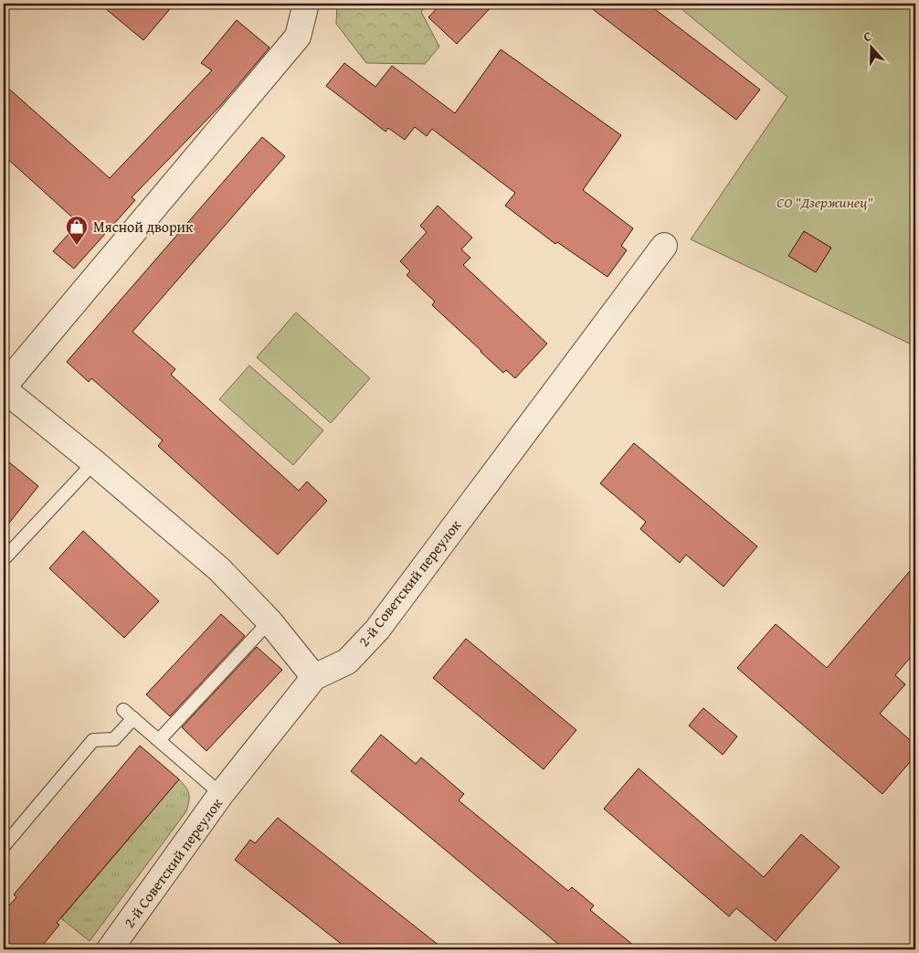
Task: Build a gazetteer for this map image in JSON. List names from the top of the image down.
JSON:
{
  "streets": {
    "street": ["2-й Советский переулок"]
  },
  "parks": ["СО \"Дзержинец\""],
  "places": {
    "shop": ["Мясной дворик"]
  },
  "north": "top"
}
